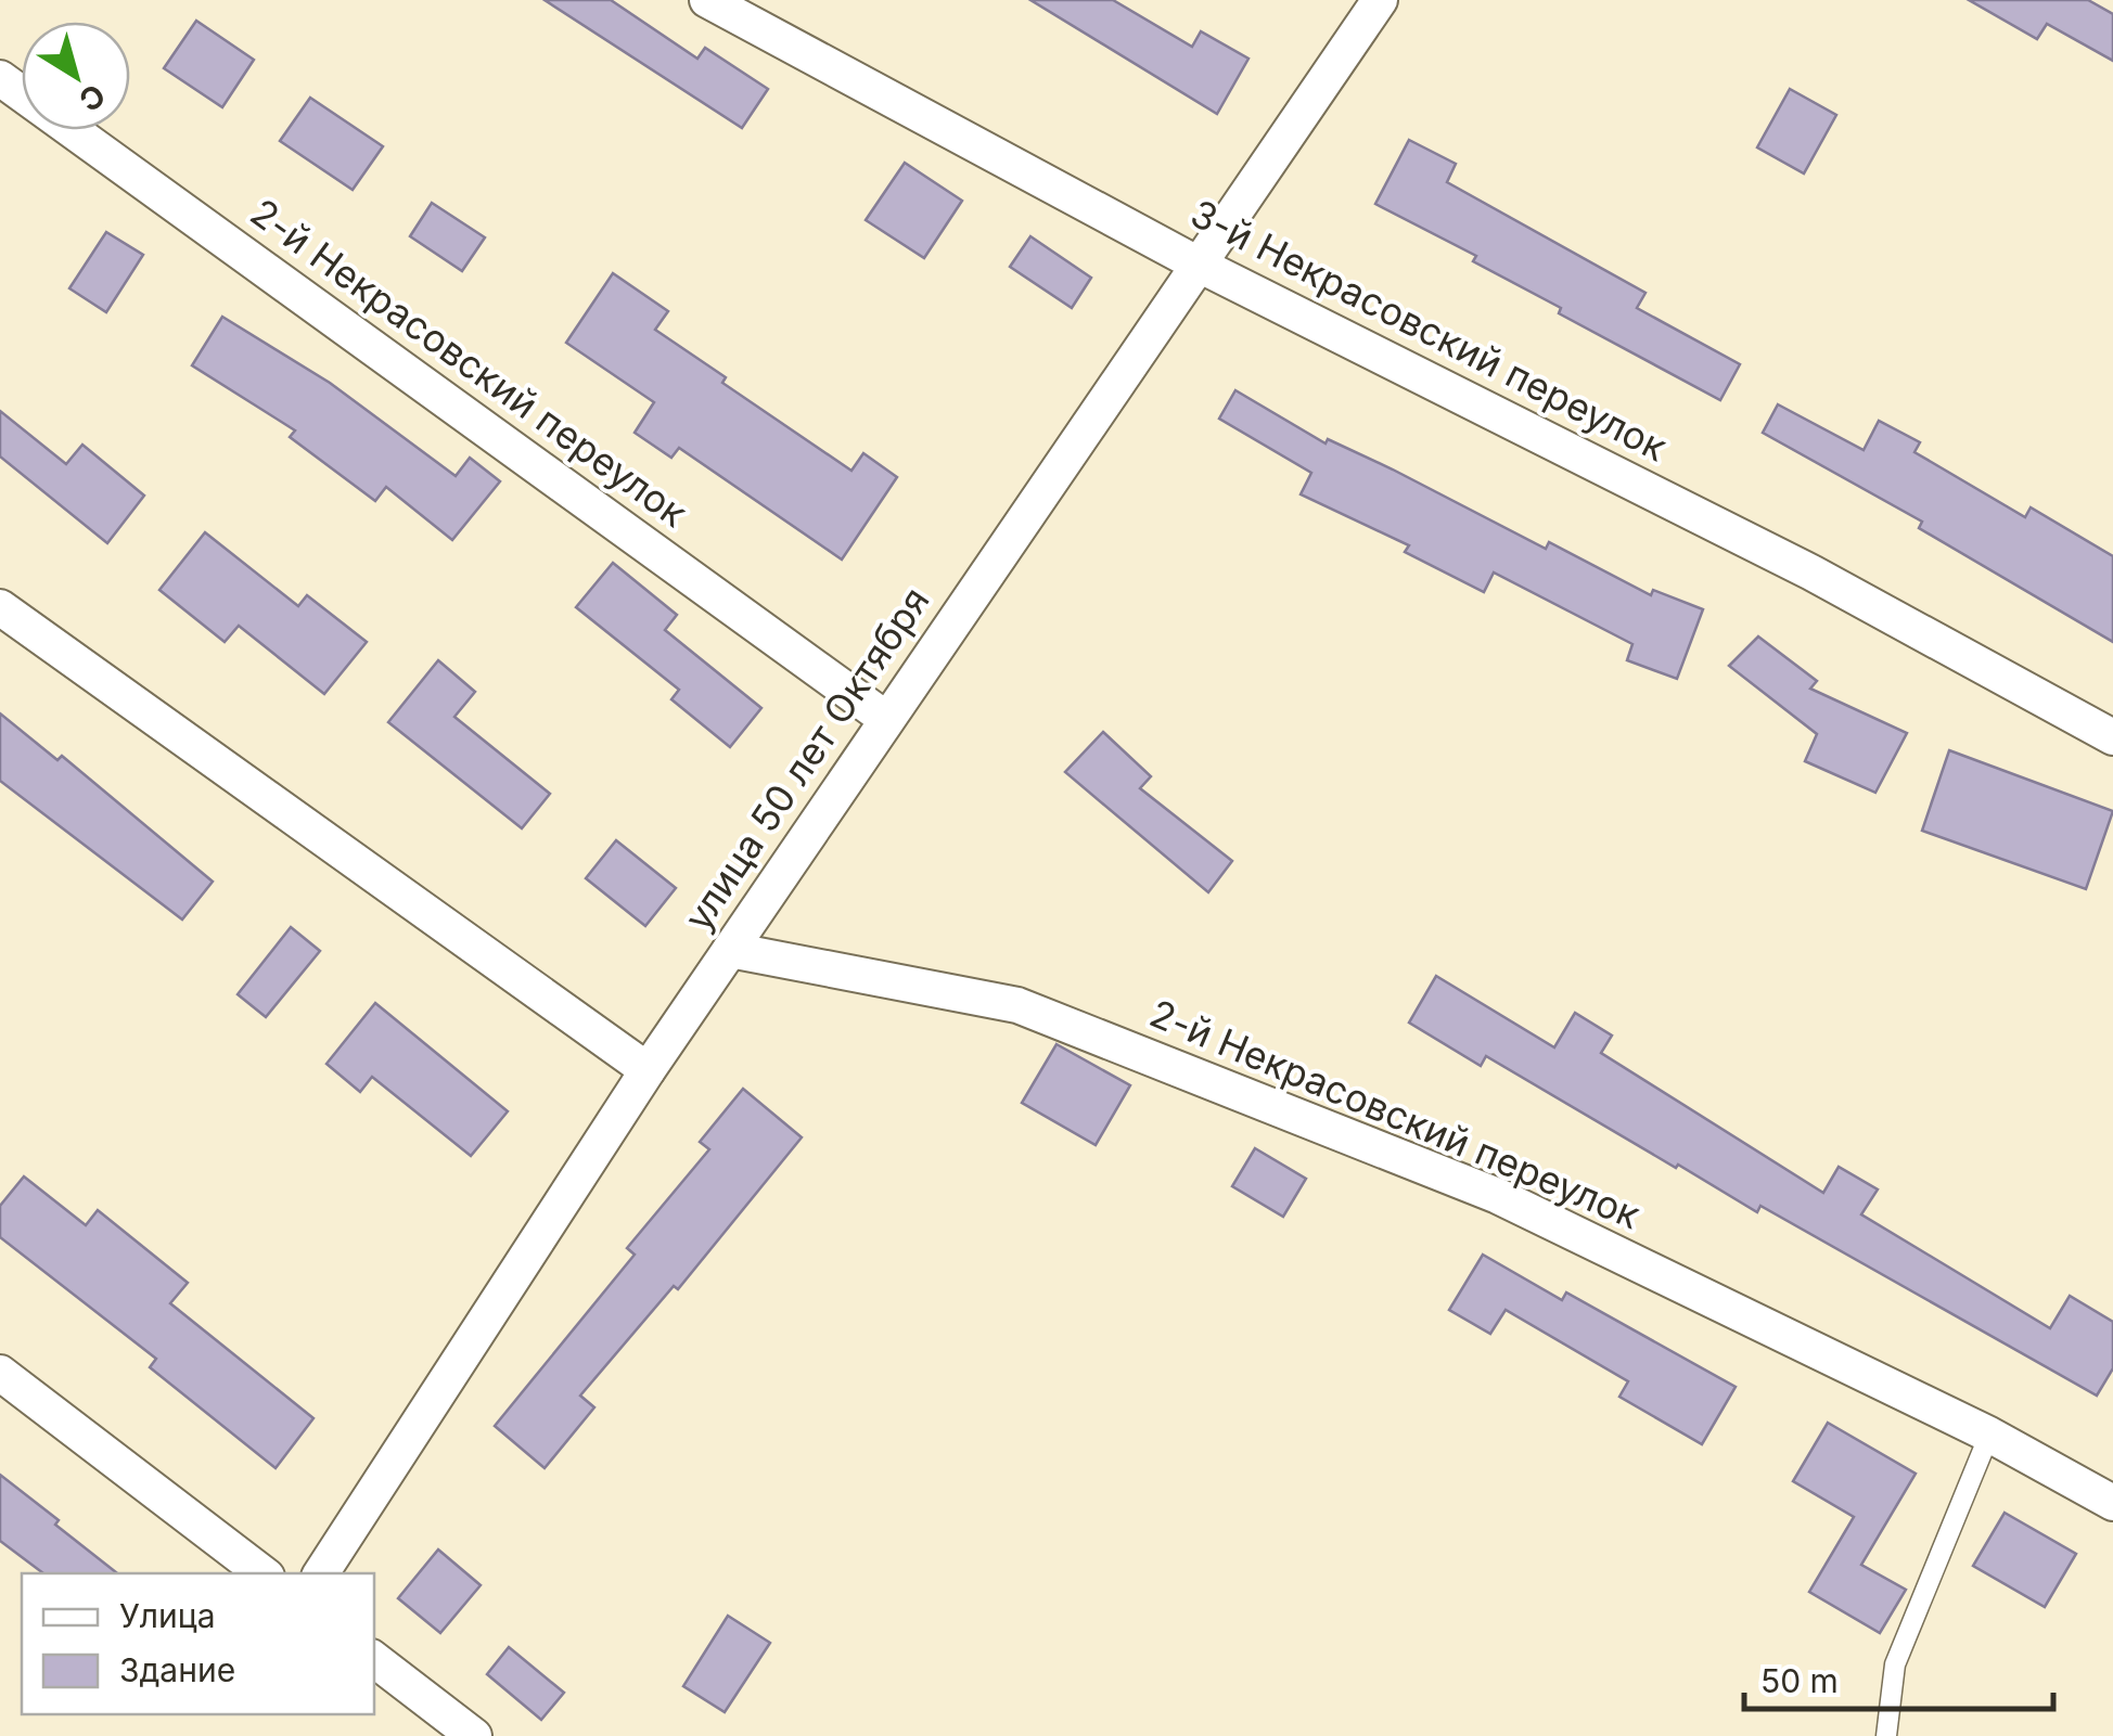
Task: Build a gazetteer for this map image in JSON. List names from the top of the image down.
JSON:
{
  "streets": {
    "street": ["3-й Некрасовский переулок", "2-й Некрасовский переулок", "улица 50 лет Октября"]
  },
  "crossings": [
    ["3-й Некрасовский переулок", "улица 50 лет Октября"],
    ["2-й Некрасовский переулок", "улица 50 лет Октября"]
  ],
  "legend": ["Улица", "Здание"],
  "scale_bar": "50 m",
  "north": "bottom right"
}
